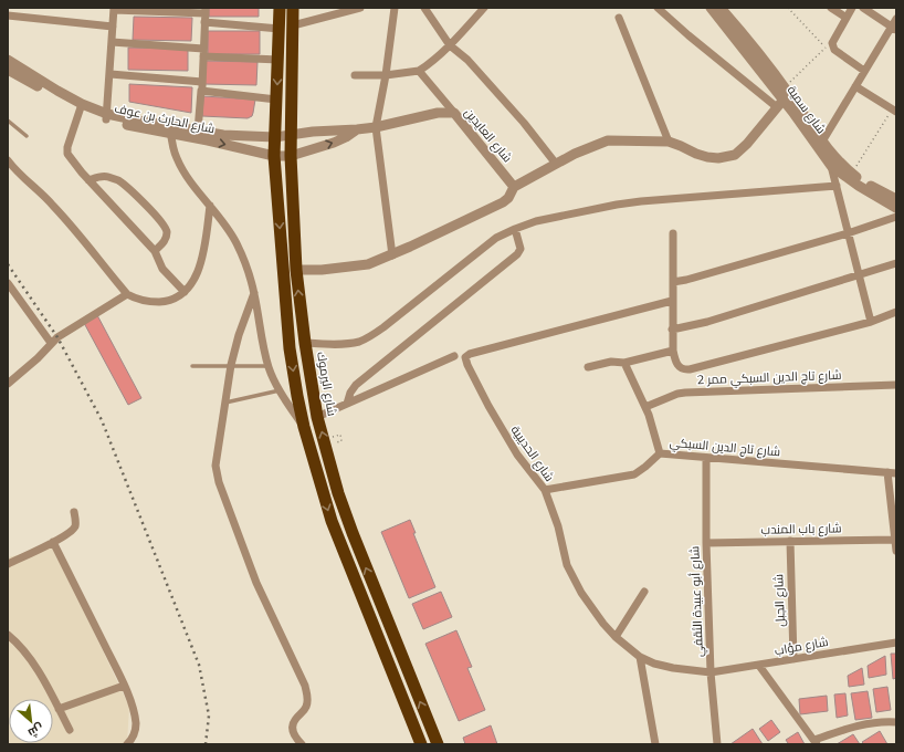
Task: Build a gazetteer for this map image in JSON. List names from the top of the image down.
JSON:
{
  "streets": {
    "highway": ["شارع اليرموك"],
    "street": [
      "شارع سمية",
      "شارع الحارث بن عوف",
      "شارع العايدين",
      "شارع تاج الدين السبكي ممر 2",
      "شارع تاج الدين السبكي",
      "شارع الحديبية",
      "شارع باب المندب",
      "شارع الجبل",
      "شارع أبو عبيدة الثقفي",
      "شارع مؤاب"
    ]
  },
  "crossings": [
    ["شارع الحارث بن عوف", "شارع العايدين"],
    ["شارع الحارث بن عوف", "شارع اليرموك"],
    ["شارع العايدين", "شارع اليرموك"],
    ["شارع تاج الدين السبكي ممر 2", "شارع تاج الدين السبكي"],
    ["شارع تاج الدين السبكي", "شارع أبو عبيدة الثقفي"],
    ["شارع الحديبية", "شارع أبو عبيدة الثقفي"],
    ["شارع الحديبية", "شارع مؤاب"],
    ["شارع باب المندب", "شارع الجبل"],
    ["شارع باب المندب", "شارع أبو عبيدة الثقفي"],
    ["شارع الجبل", "شارع مؤاب"],
    ["شارع أبو عبيدة الثقفي", "شارع مؤاب"]
  ],
  "north": "bottom right"
}
